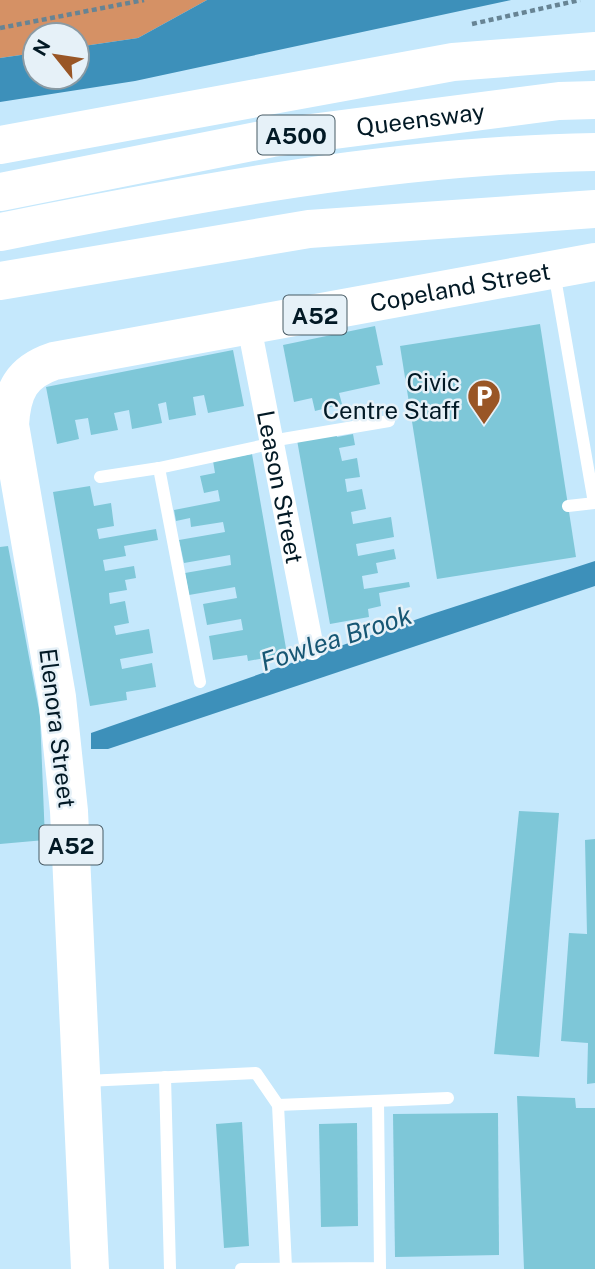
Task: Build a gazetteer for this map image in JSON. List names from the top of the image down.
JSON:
{
  "streets": {
    "main road": [
      "Queensway",
      "A500",
      "Copeland Street",
      "A52",
      "Elenora Street"
    ],
    "street": ["Leason Street"]
  },
  "crossings": [
    ["Copeland Street", "Leason Street"],
    ["Copeland Street", "Elenora Street"]
  ],
  "water": ["Fowlea Brook"],
  "places": {
    "parking": ["Civic Centre Staff"]
  },
  "north": "top left"
}
